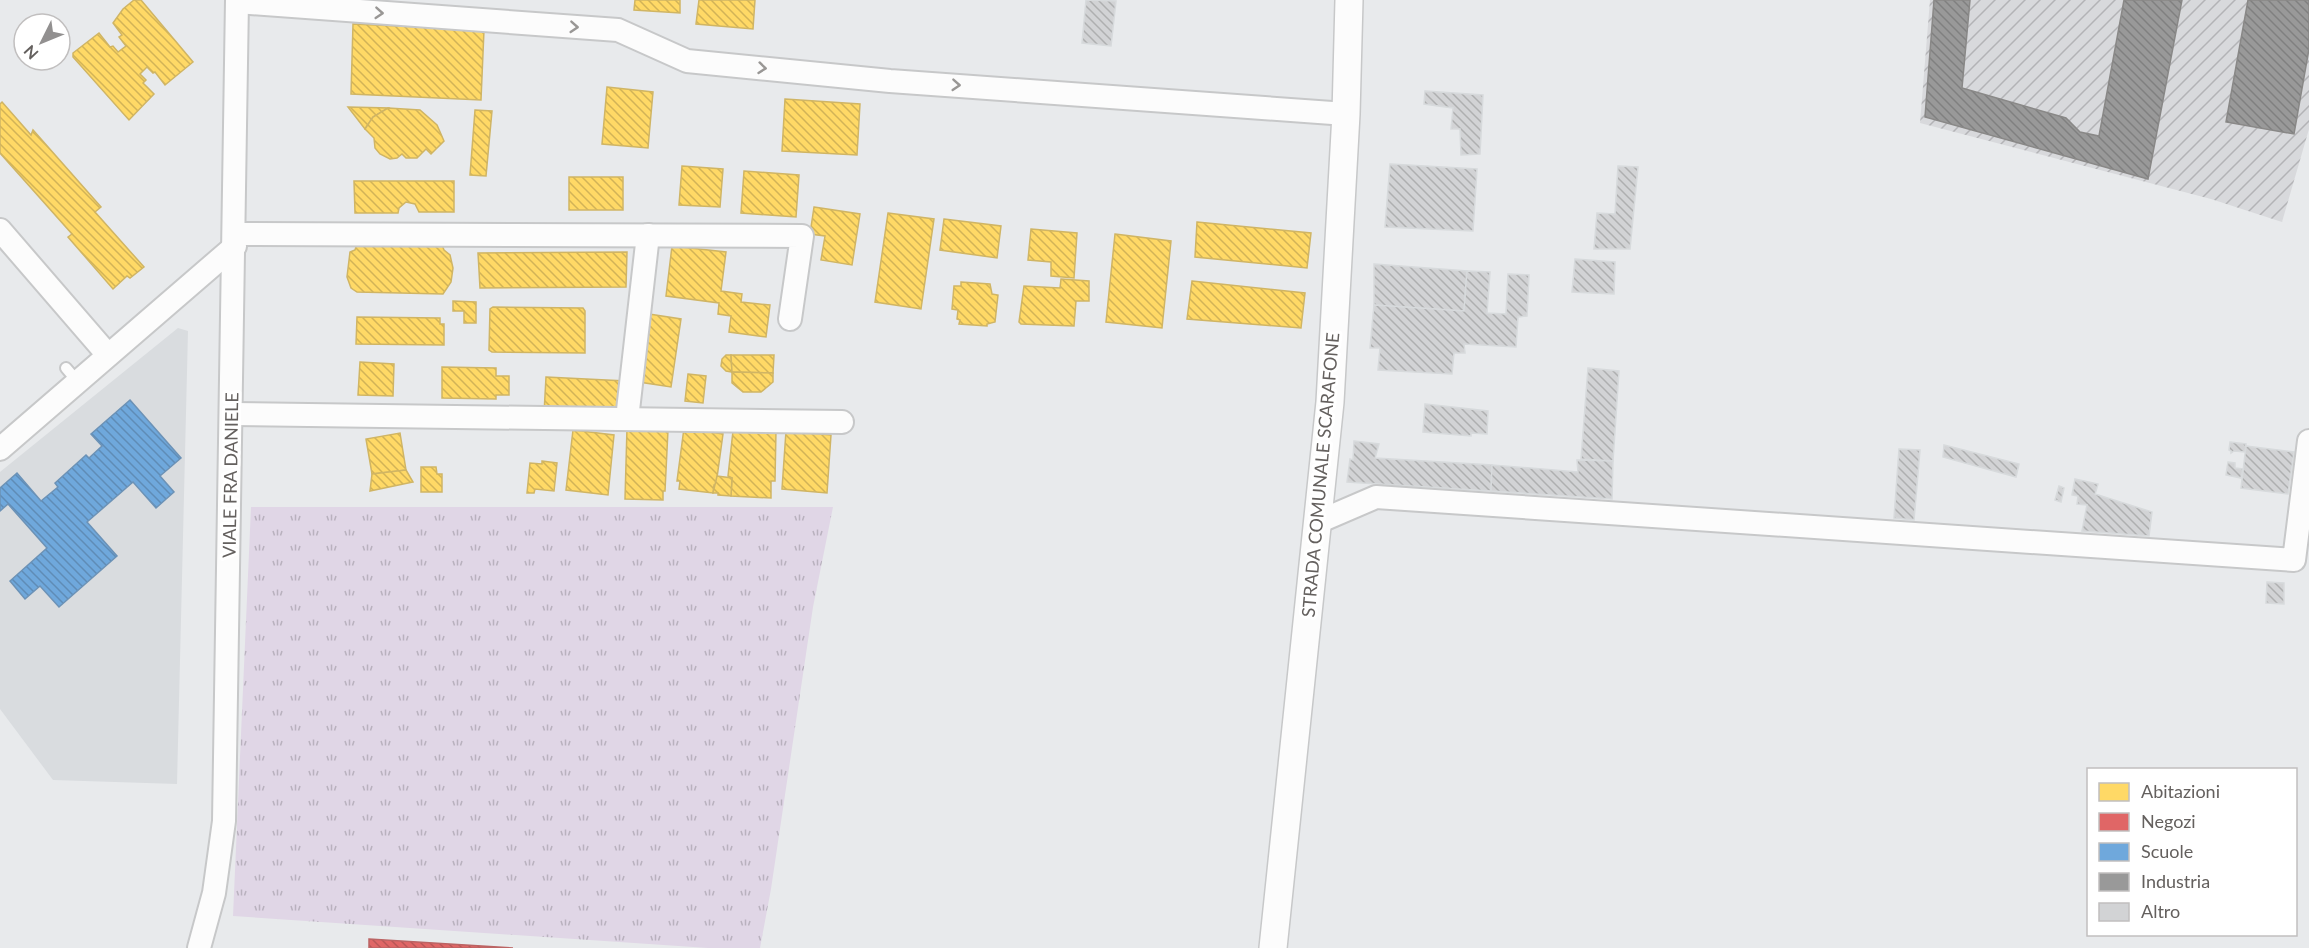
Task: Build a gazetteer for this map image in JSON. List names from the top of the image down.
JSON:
{
  "streets": {
    "street": ["VIALE FRA DANIELE", "STRADA COMUNALE SCARAFONE"]
  },
  "legend": [
    "Abitazioni",
    "Negozi",
    "Scuole",
    "Industria",
    "Altro"
  ],
  "north": "bottom left"
}
